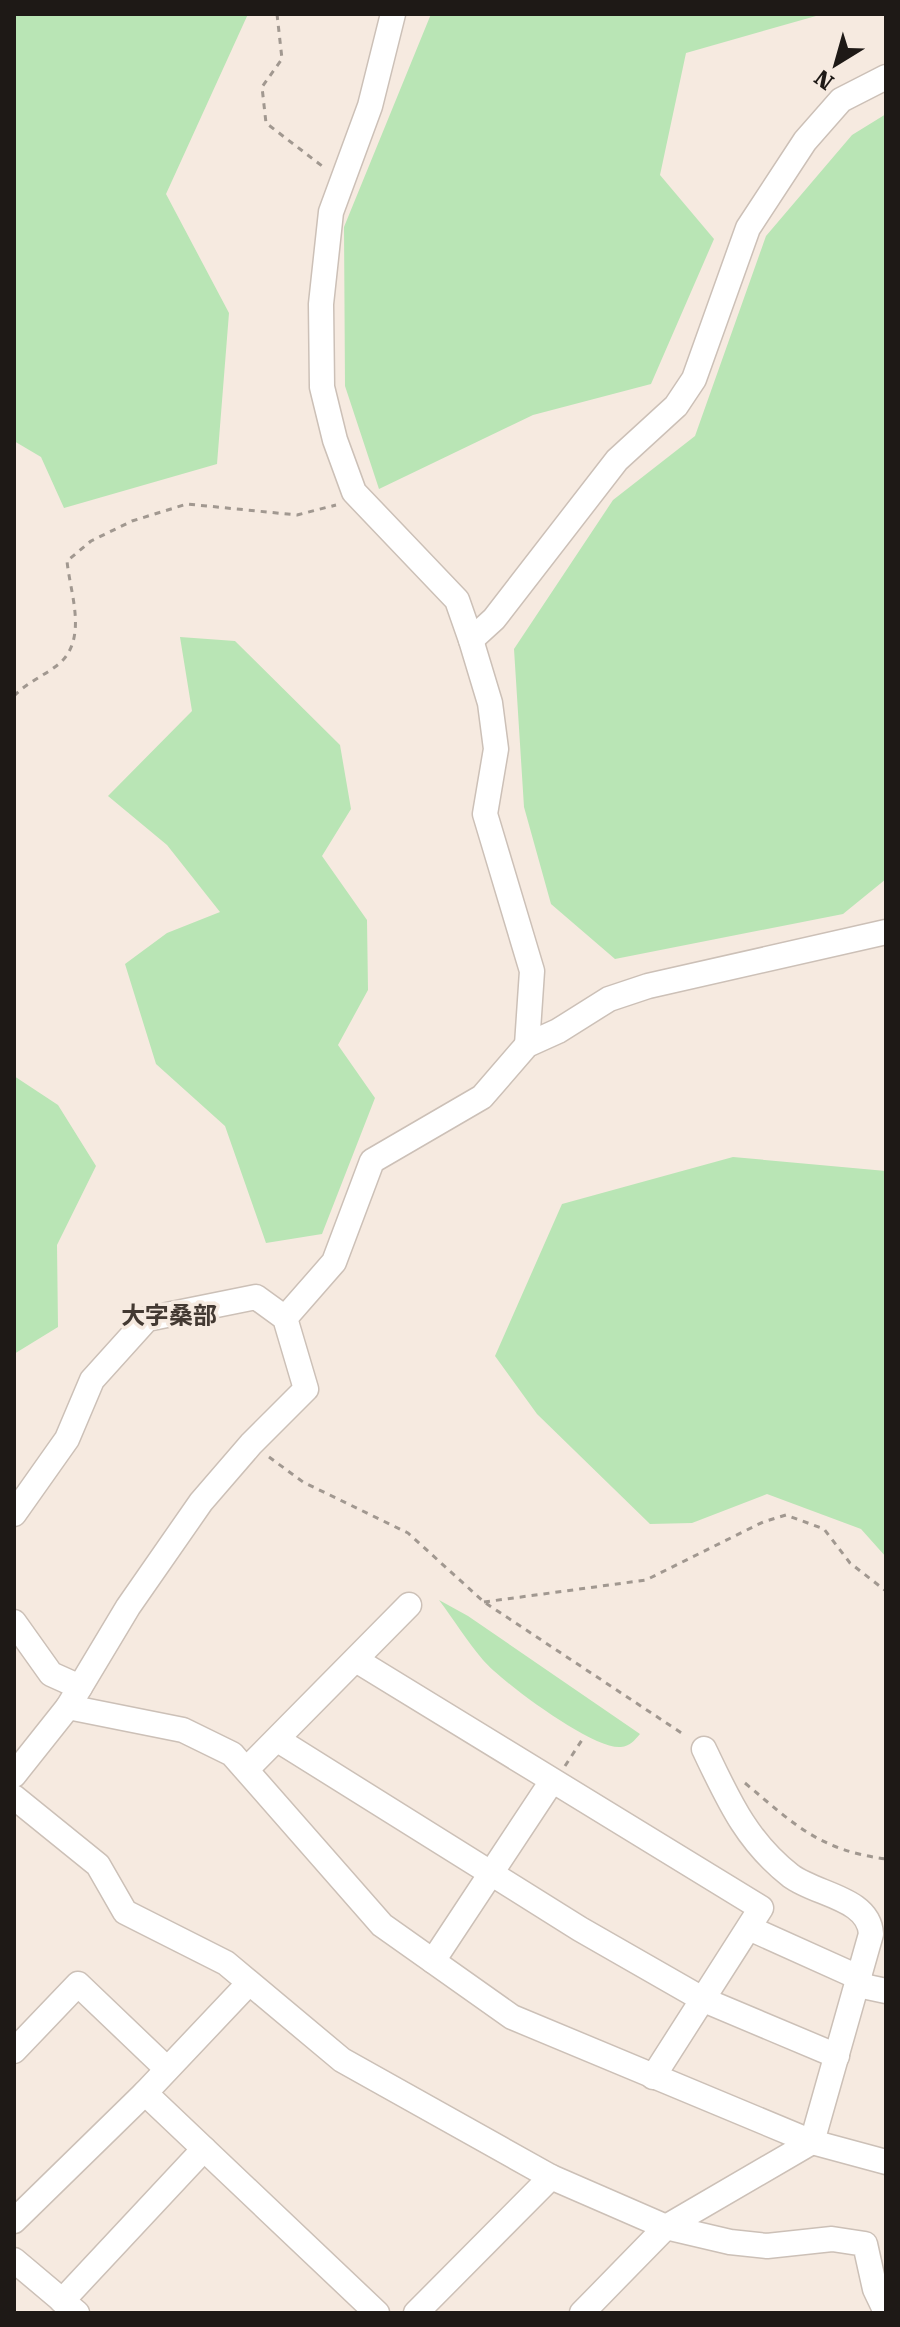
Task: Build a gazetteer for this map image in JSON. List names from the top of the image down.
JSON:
{
  "districts": ["大字桑部"],
  "north": "bottom left"
}
